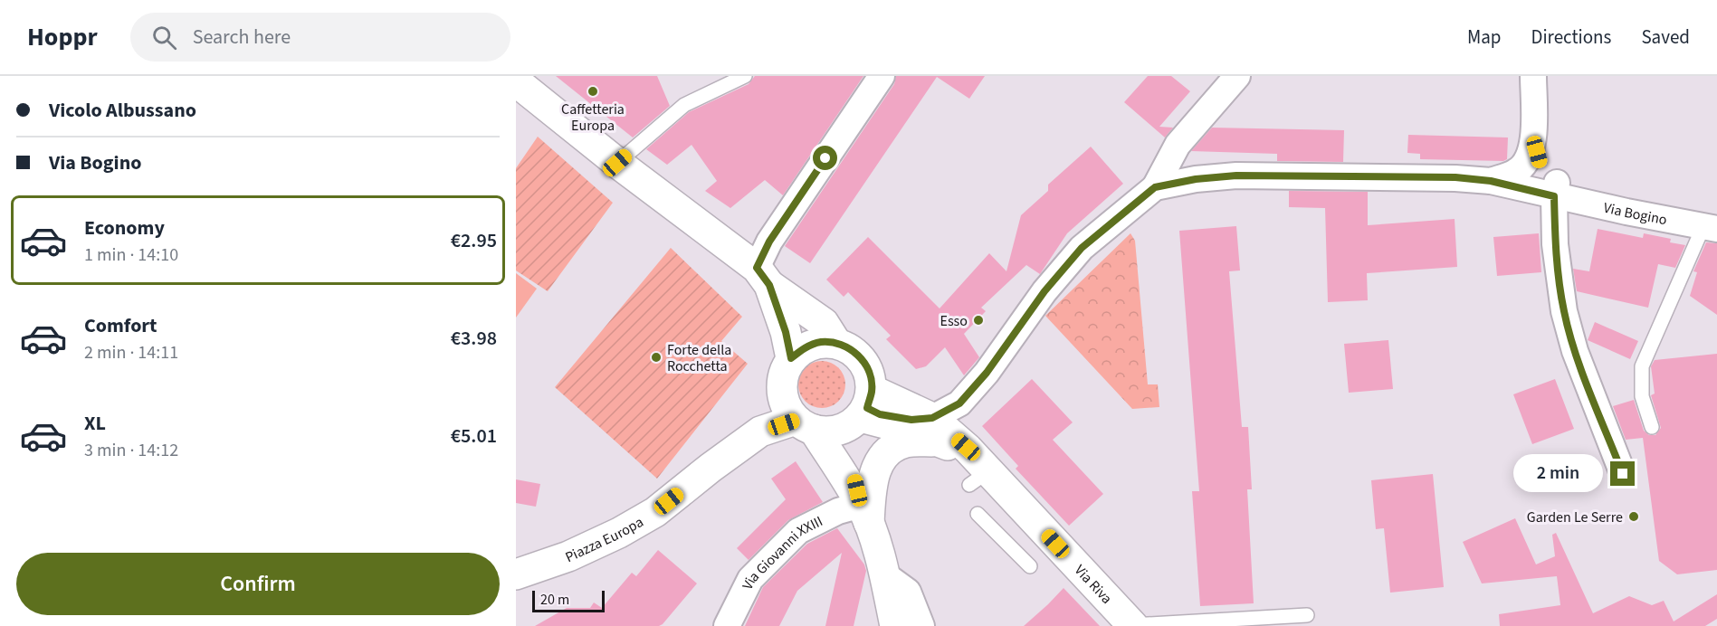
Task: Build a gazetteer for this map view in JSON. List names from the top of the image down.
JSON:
{
  "streets": {
    "street": [
      "Via Bogino",
      "Piazza Europa",
      "Via Giovanni XXIII",
      "Via Riva"
    ]
  },
  "crossings": [
    ["Piazza Europa", "Via Riva"]
  ],
  "places": [
    "Caffetteria Europa",
    "Esso",
    "Forte della Rocchetta",
    "Garden Le Serre"
  ],
  "scale_bar": "20 m",
  "page": {
    "header": "Hoppr",
    "search": "Search here",
    "nav": ["Map", "Directions", "Saved"],
    "banner": ["Vicolo Albussano", "Via Bogino"],
    "list": [
      {
        "name": "Economy",
        "note": "1 min · 14:10",
        "value": "€2.95"
      },
      {
        "name": "Comfort",
        "note": "2 min · 14:11",
        "value": "€3.98"
      },
      {
        "name": "XL",
        "note": "3 min · 14:12",
        "value": "€5.01"
      }
    ],
    "bubble": "2 min",
    "buttons": "Confirm",
    "scale": "20 m"
  }
}
